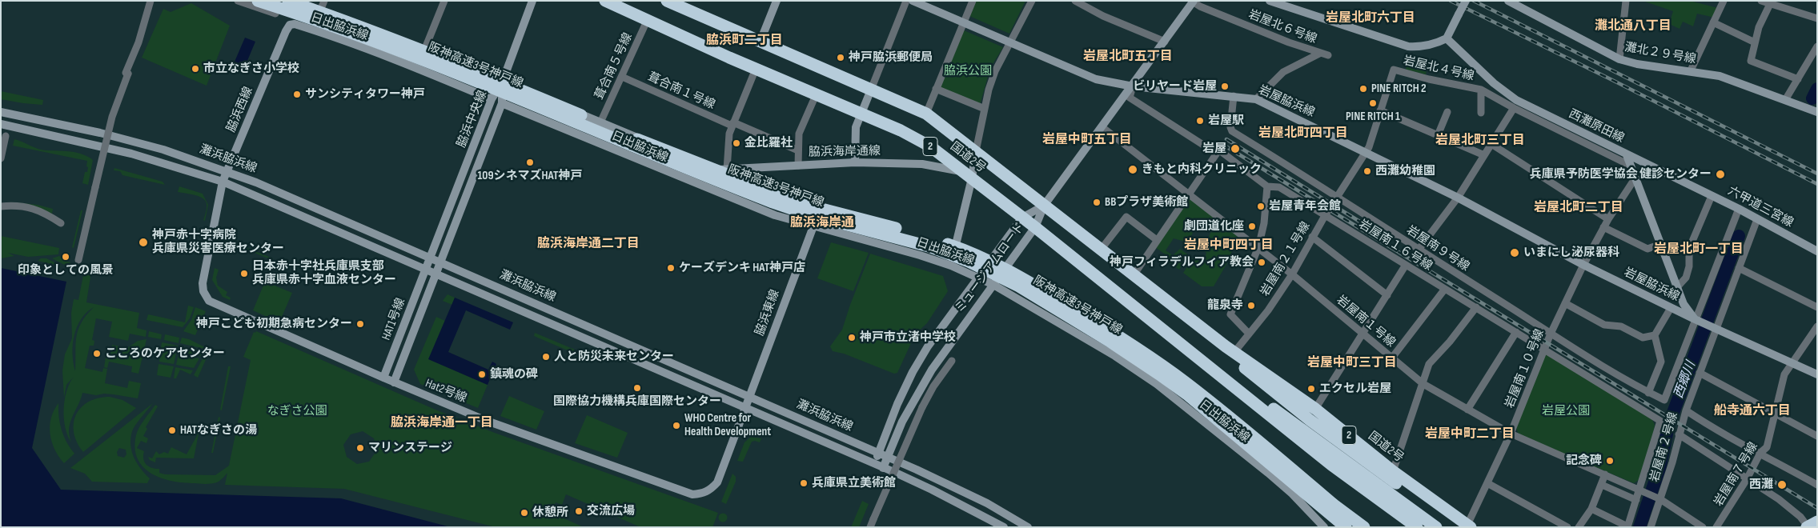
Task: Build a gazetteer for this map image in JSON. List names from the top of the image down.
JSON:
{
  "streets": {
    "highway": ["阪神高速3号神戸線", "2", "国道2号"],
    "street": [
      "日出脇浜線",
      "岩屋北６号線",
      "灘北２９号線",
      "葺合南５号線",
      "岩屋北４号線",
      "葺合南１号線",
      "岩屋脇浜線",
      "脇浜西線",
      "脇浜中央線",
      "西灘原田線",
      "脇浜海岸通線",
      "灘浜脇浜線",
      "六甲道三宮線",
      "岩屋南１６号線",
      "岩屋南９号線",
      "岩屋南２１号線",
      "ミュージアムロード",
      "脇浜東線",
      "HAT1号線",
      "岩屋南１号線",
      "岩屋南１０号線",
      "Hat2号線",
      "岩屋南２号線",
      "岩屋南７号線"
    ]
  },
  "crossings": [
    ["日出脇浜線", "脇浜西線"],
    ["日出脇浜線", "脇浜中央線"],
    ["日出脇浜線", "ミュージアムロード"],
    ["日出脇浜線", "脇浜東線"],
    ["岩屋北６号線", "岩屋脇浜線"],
    ["岩屋北６号線", "ミュージアムロード"],
    ["葺合南５号線", "葺合南１号線"],
    ["葺合南５号線", "脇浜海岸通線"],
    ["葺合南５号線", "国道2号"],
    ["岩屋北４号線", "岩屋脇浜線"],
    ["岩屋北４号線", "西灘原田線"],
    ["岩屋北４号線", "岩屋南２１号線"],
    ["岩屋脇浜線", "西灘原田線"],
    ["岩屋脇浜線", "岩屋南１６号線"],
    ["岩屋脇浜線", "岩屋南９号線"],
    ["岩屋脇浜線", "岩屋南２１号線"],
    ["岩屋脇浜線", "ミュージアムロード"],
    ["岩屋脇浜線", "岩屋南１０号線"],
    ["岩屋脇浜線", "岩屋南２号線"],
    ["脇浜西線", "灘浜脇浜線"],
    ["脇浜西線", "Hat2号線"],
    ["脇浜中央線", "脇浜海岸通線"],
    ["脇浜中央線", "灘浜脇浜線"],
    ["脇浜中央線", "HAT1号線"],
    ["西灘原田線", "六甲道三宮線"],
    ["西灘原田線", "岩屋南９号線"],
    ["西灘原田線", "岩屋南１０号線"],
    ["脇浜海岸通線", "国道2号"],
    ["国道2号", "岩屋南２１号線"],
    ["国道2号", "ミュージアムロード"],
    ["国道2号", "岩屋南１０号線"],
    ["灘浜脇浜線", "ミュージアムロード"],
    ["灘浜脇浜線", "脇浜東線"],
    ["灘浜脇浜線", "HAT1号線"],
    ["灘浜脇浜線", "Hat2号線"],
    ["六甲道三宮線", "岩屋南２号線"],
    ["岩屋南１６号線", "岩屋南２１号線"],
    ["岩屋南１６号線", "ミュージアムロード"],
    ["岩屋南１６号線", "岩屋南１号線"],
    ["岩屋南１６号線", "岩屋南１０号線"],
    ["岩屋南９号線", "岩屋南２１号線"],
    ["岩屋南９号線", "岩屋南１０号線"],
    ["岩屋南２１号線", "岩屋南１号線"],
    ["ミュージアムロード", "岩屋南１号線"],
    ["脇浜東線", "Hat2号線"],
    ["HAT1号線", "Hat2号線"],
    ["岩屋南１号線", "岩屋南１０号線"],
    ["岩屋南１号線", "岩屋南２号線"]
  ],
  "districts": [
    "岩屋北町六丁目",
    "灘北通八丁目",
    "脇浜町二丁目",
    "岩屋北町五丁目",
    "岩屋北町四丁目",
    "岩屋中町五丁目",
    "岩屋北町三丁目",
    "岩屋北町二丁目",
    "脇浜海岸通",
    "脇浜海岸通二丁目",
    "岩屋中町四丁目",
    "岩屋北町一丁目",
    "岩屋中町三丁目",
    "船寺通六丁目",
    "脇浜海岸通一丁目",
    "岩屋中町二丁目"
  ],
  "water": ["西郷川"],
  "parks": ["脇浜公園", "なぎさ公園", "岩屋公園"],
  "places": [
    "神戸脇浜郵便局",
    "市立なぎさ小学校",
    "ビリヤード岩屋",
    "PINE RITCH 2",
    "サンシティタワー神戸",
    "PINE RITCH 1",
    "岩屋駅",
    "金比羅社",
    "岩屋",
    "109シネマズHAT神戸",
    "きもと内科クリニック",
    "西灘幼稚園",
    "兵庫県予防医学協会 健診センター",
    "BBプラザ美術館",
    "岩屋青年会館",
    "劇団道化座",
    "神戸赤十字病院 兵庫県災害医療センター",
    "いまにし泌尿器科",
    "印象としての風景",
    "神戸フィラデルフィア教会",
    "ケーズデンキ HAT神戸店",
    "日本赤十字社兵庫県支部 兵庫県赤十字血液センター",
    "龍泉寺",
    "神戸こども初期急病センター",
    "神戸市立渚中学校",
    "こころのケアセンター",
    "人と防災未来センター",
    "鎮魂の碑",
    "国際協力機構兵庫国際センター",
    "エクセル岩屋",
    "WHO Centre for Health Development",
    "HATなぎさの湯",
    "マリンステージ",
    "記念碑",
    "兵庫県立美術館",
    "西灘",
    "交流広場",
    "休憩所"
  ]
}
